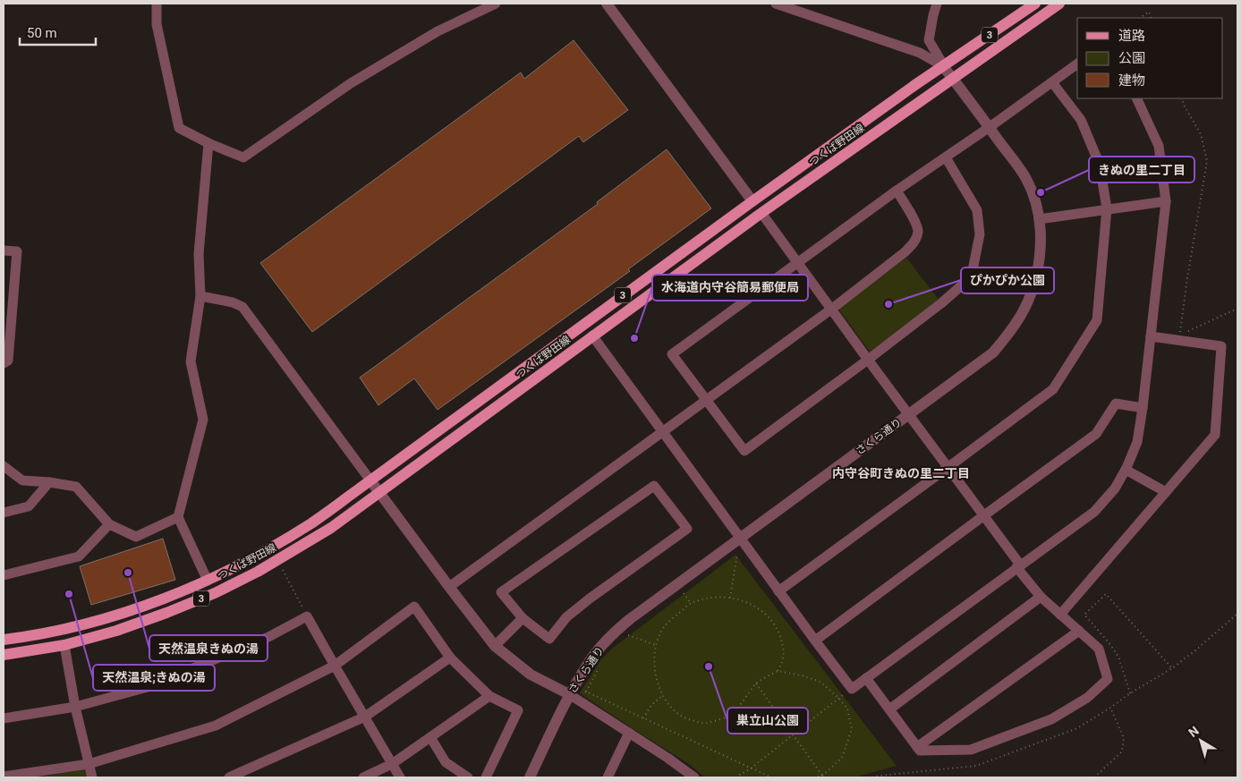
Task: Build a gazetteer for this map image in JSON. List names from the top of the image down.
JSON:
{
  "streets": {
    "main road": ["3", "つくば野田線"],
    "street": ["さくら通り"]
  },
  "crossings": [
    ["つくば野田線", "さくら通り"]
  ],
  "districts": ["内守谷町きぬの里二丁目"],
  "places": [
    "きぬの里二丁目",
    "ぴかぴか公園",
    "水海道内守谷簡易郵便局",
    "天然温泉きぬの湯",
    "天然温泉;きぬの湯",
    "巣立山公園"
  ],
  "legend": ["道路", "公園", "建物"],
  "scale_bar": "50 m",
  "north": "top left"
}
